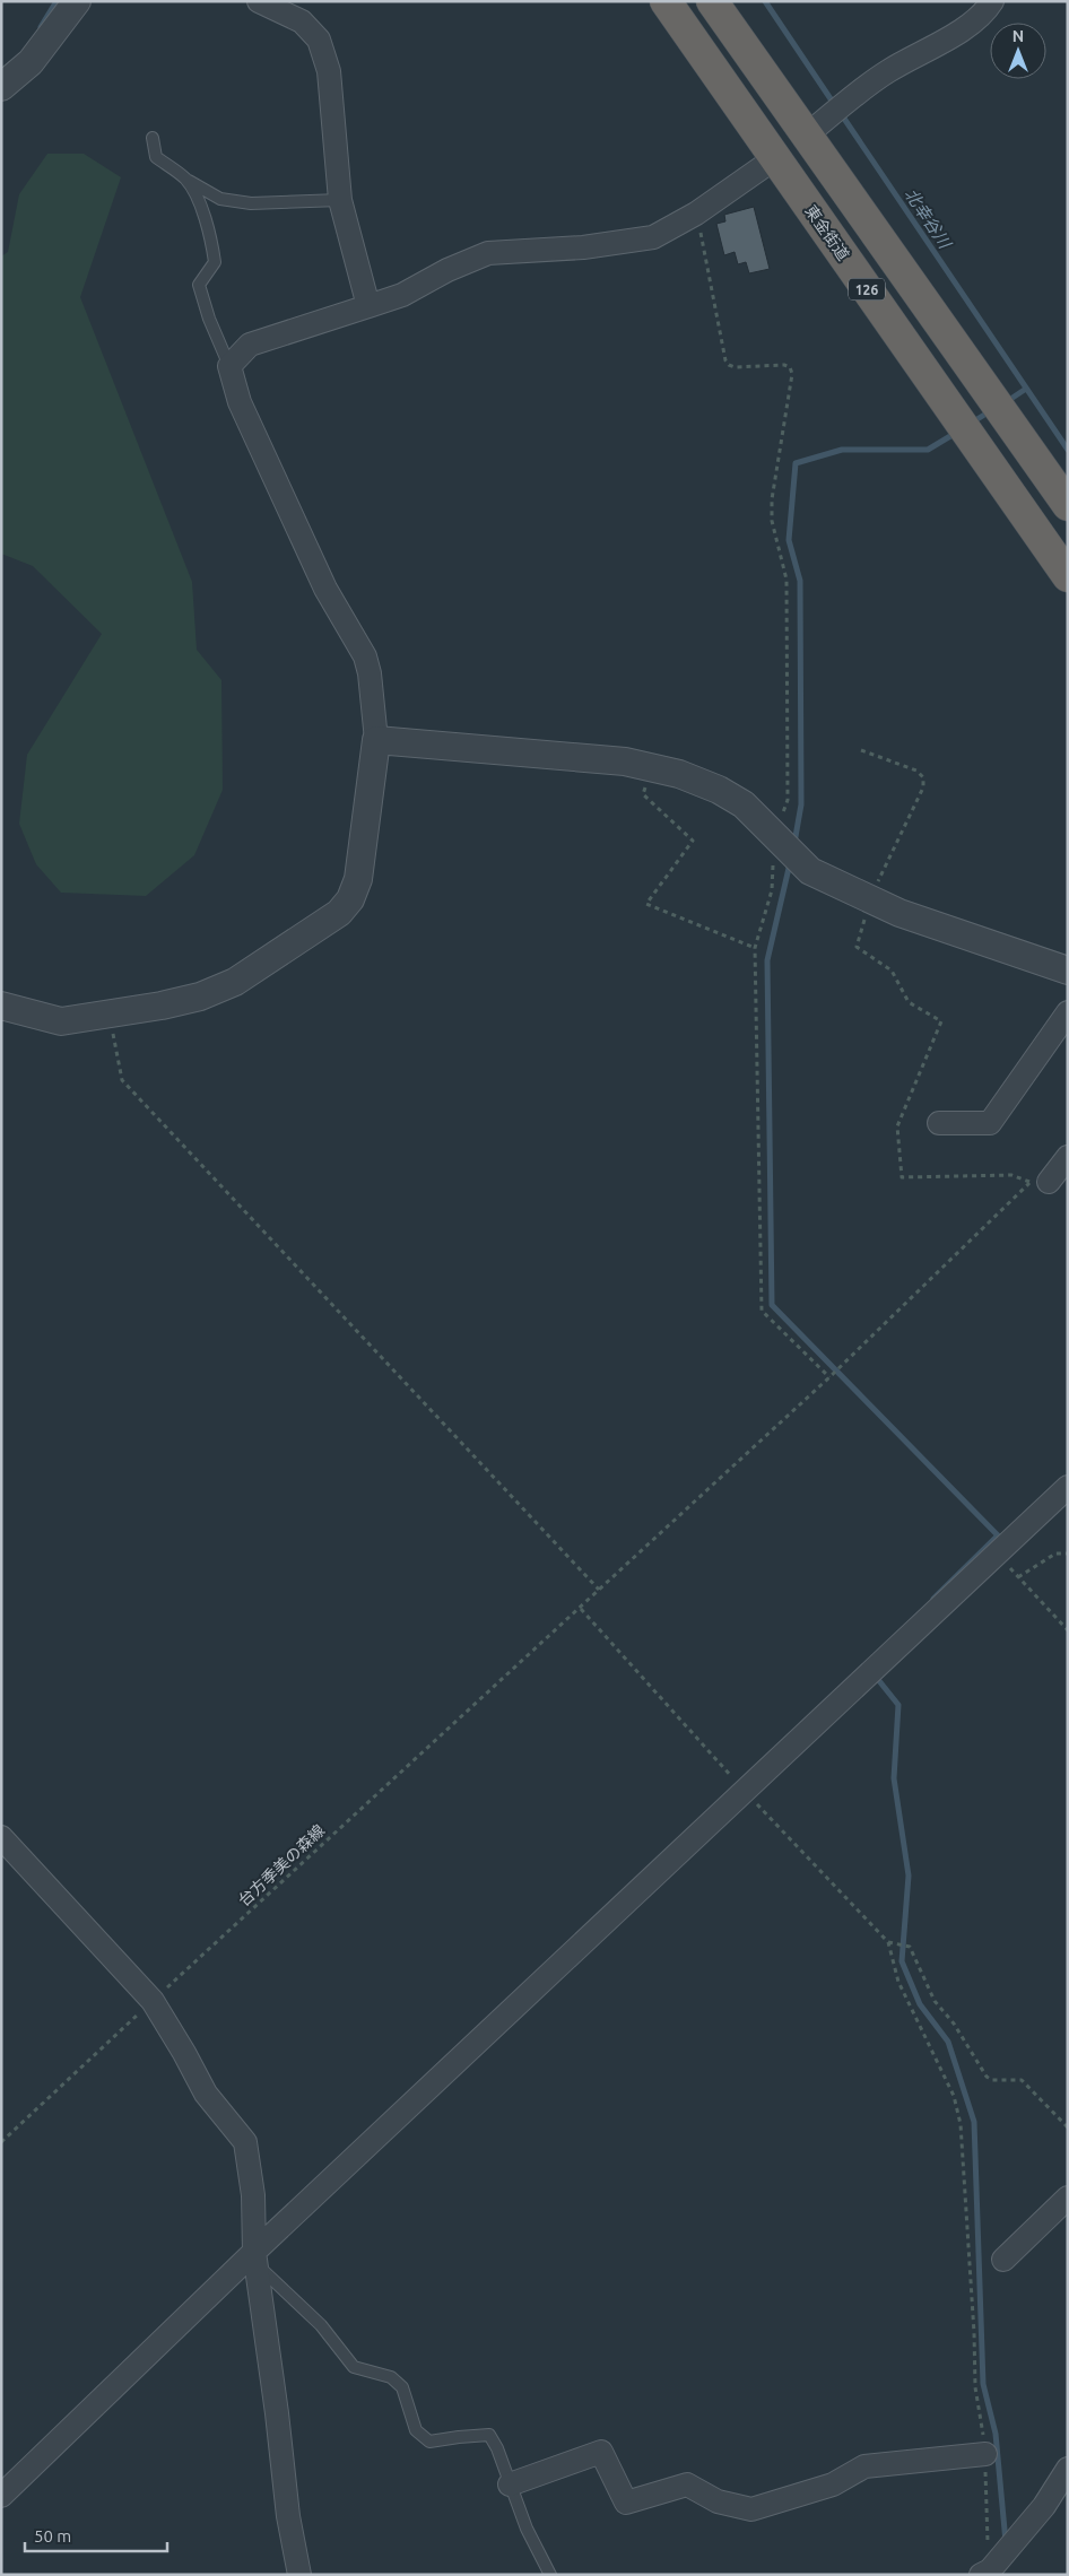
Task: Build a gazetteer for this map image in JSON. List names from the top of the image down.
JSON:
{
  "streets": {
    "highway": ["東金街道", "126"],
    "path": ["台方季美の森線"]
  },
  "water": ["北幸谷川"],
  "scale_bar": "50 m",
  "north": "top"
}
